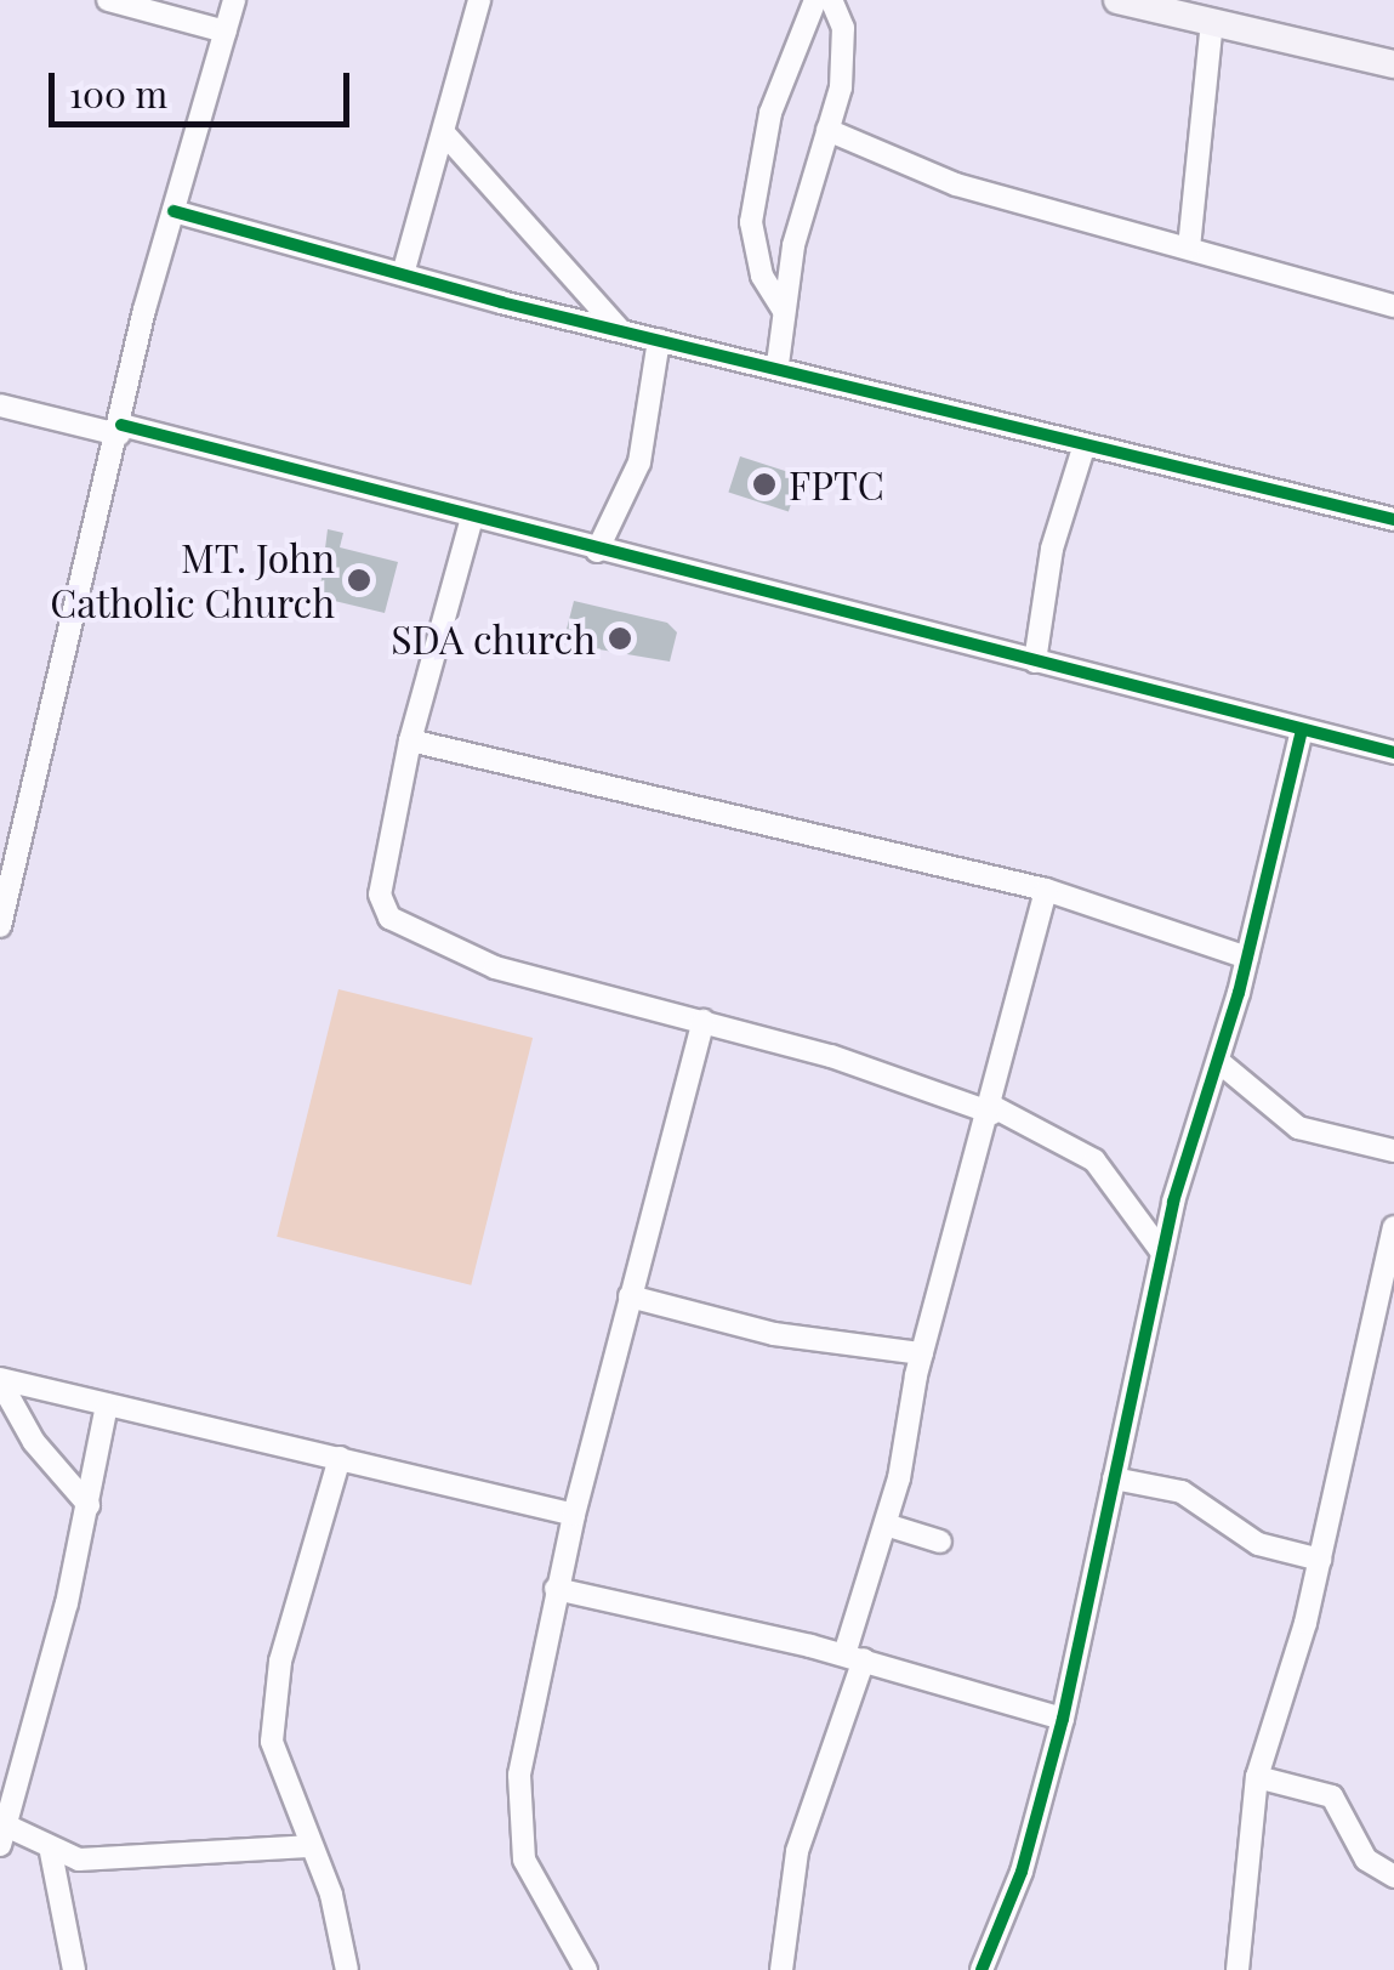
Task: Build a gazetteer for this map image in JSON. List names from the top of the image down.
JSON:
{
  "places": ["FPTC", "MT. John Catholic Church", "SDA church"],
  "scale_bar": "100 m"
}
